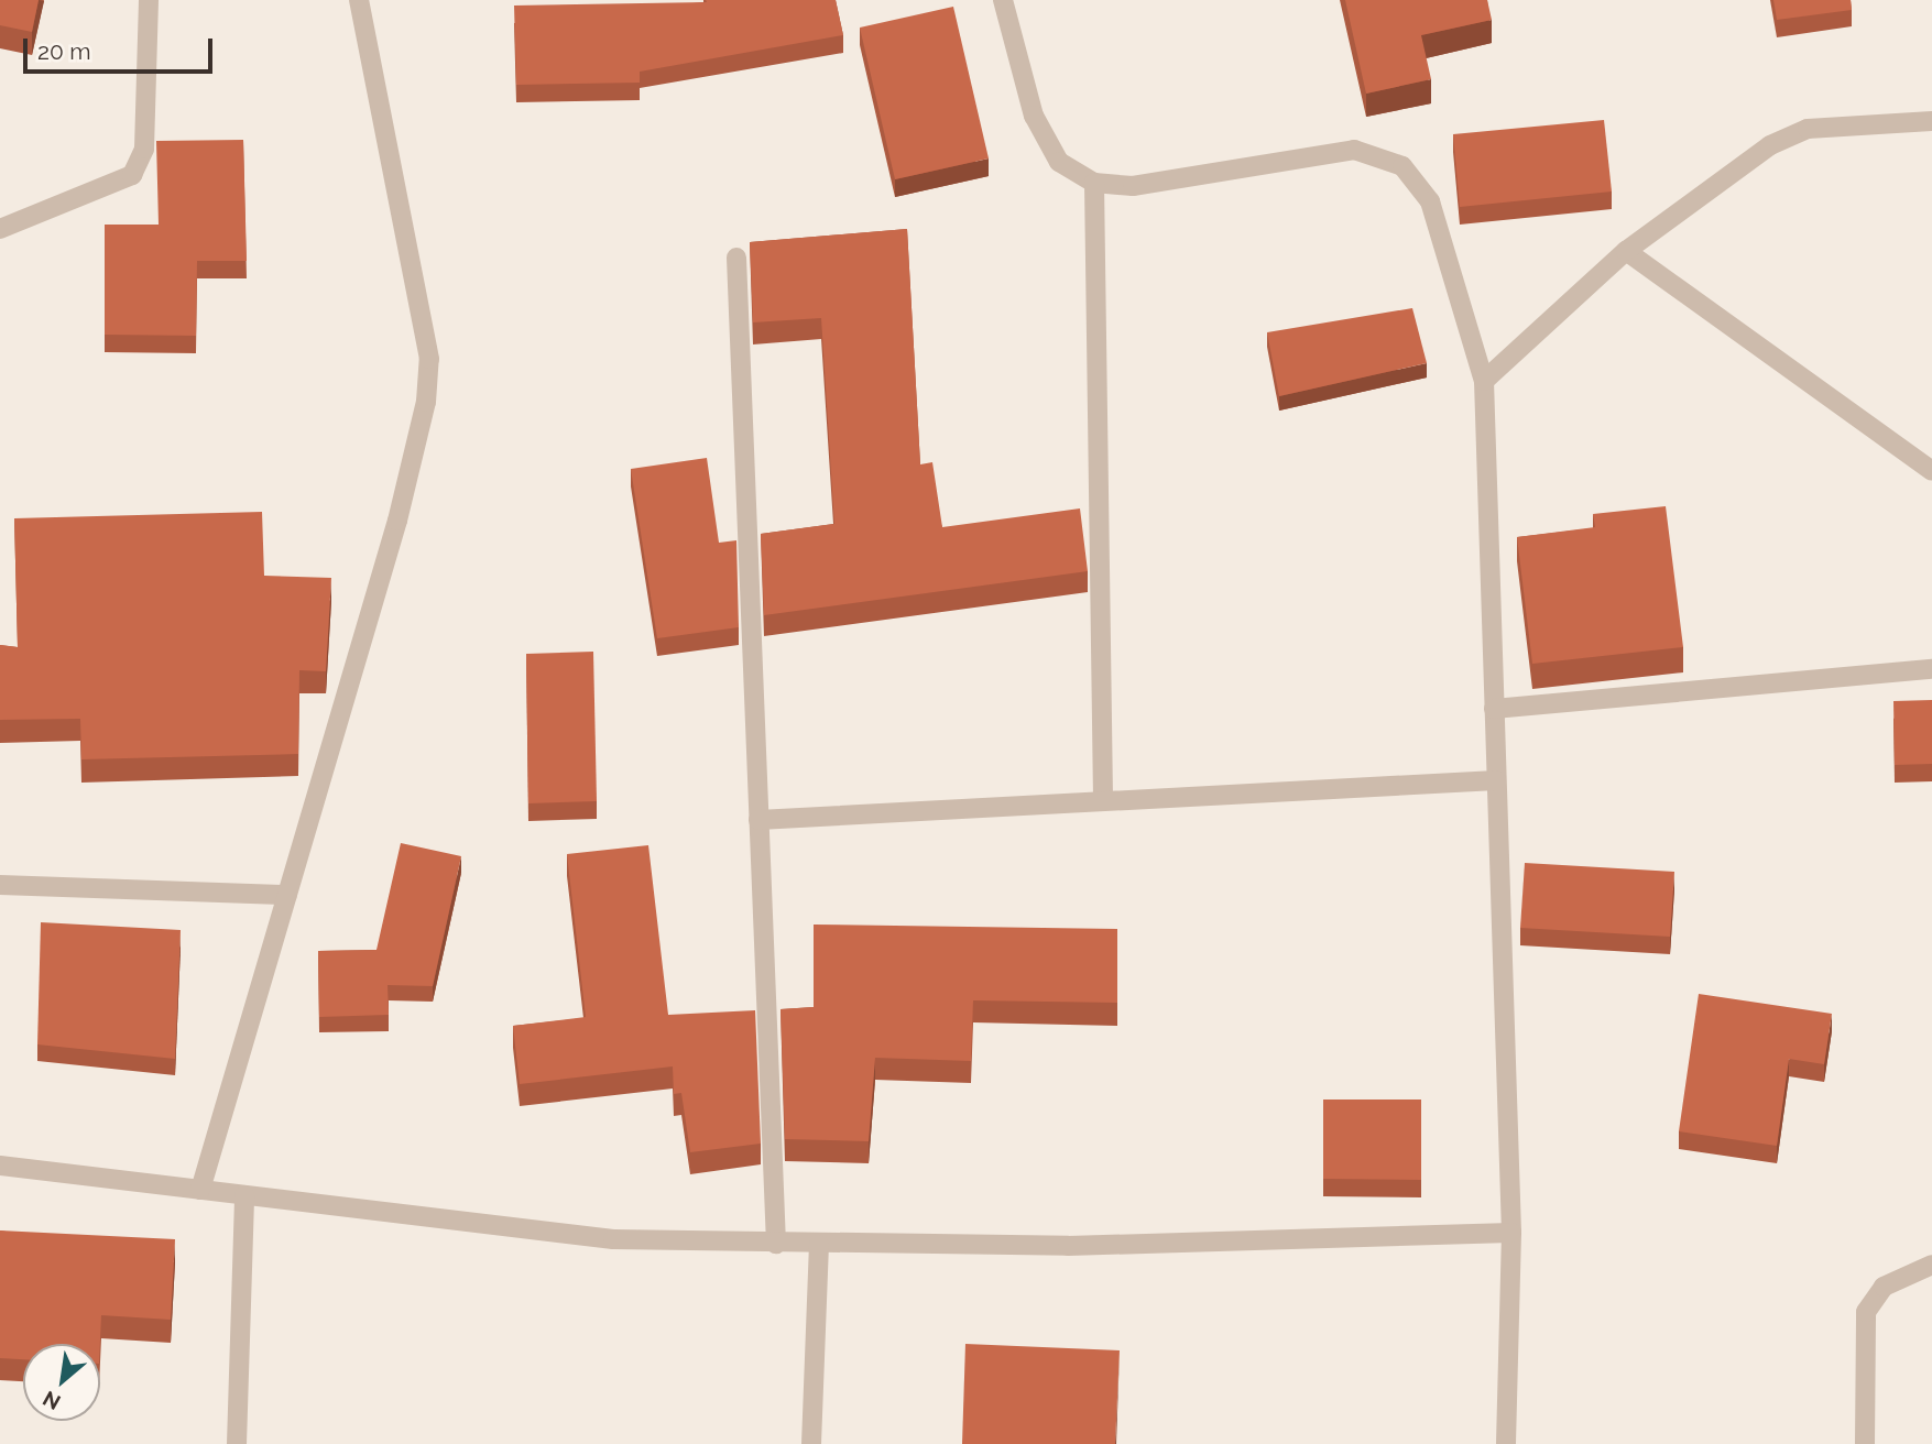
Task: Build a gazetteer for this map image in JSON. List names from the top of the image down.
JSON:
{
  "scale_bar": "20 m",
  "north": "bottom left"
}
